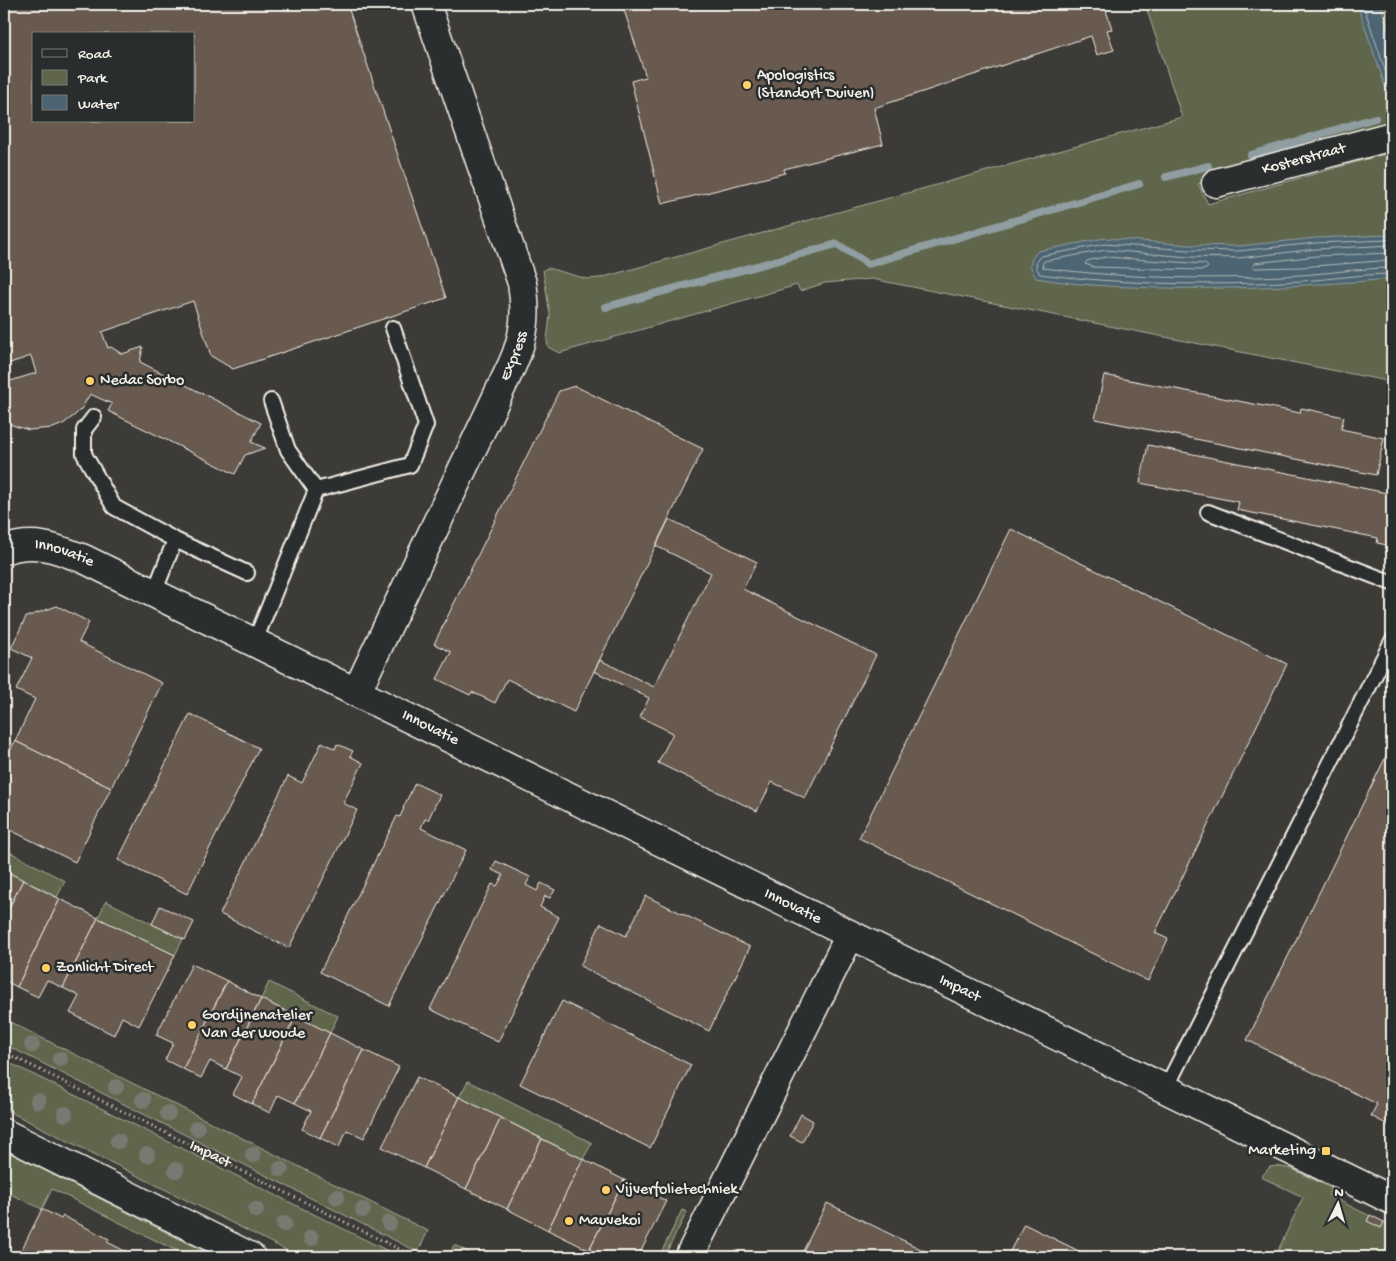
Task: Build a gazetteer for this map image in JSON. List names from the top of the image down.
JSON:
{
  "streets": {
    "street": [
      "Kosterstraat",
      "Express",
      "Innovatie",
      "Impact"
    ]
  },
  "crossings": [
    ["Express", "Innovatie"],
    ["Innovatie", "Impact"]
  ],
  "places": {
    "other": [
      "Apologistics (Standort Duiven)",
      "Nedac Sorbo",
      "Zonlicht Direct",
      "Gordijnenatelier Van der Woude",
      "Vijverfolietechniek",
      "Mauvekoi"
    ],
    "transit": ["Marketing"]
  },
  "legend": ["Road", "Park", "Water"],
  "north": "top"
}
